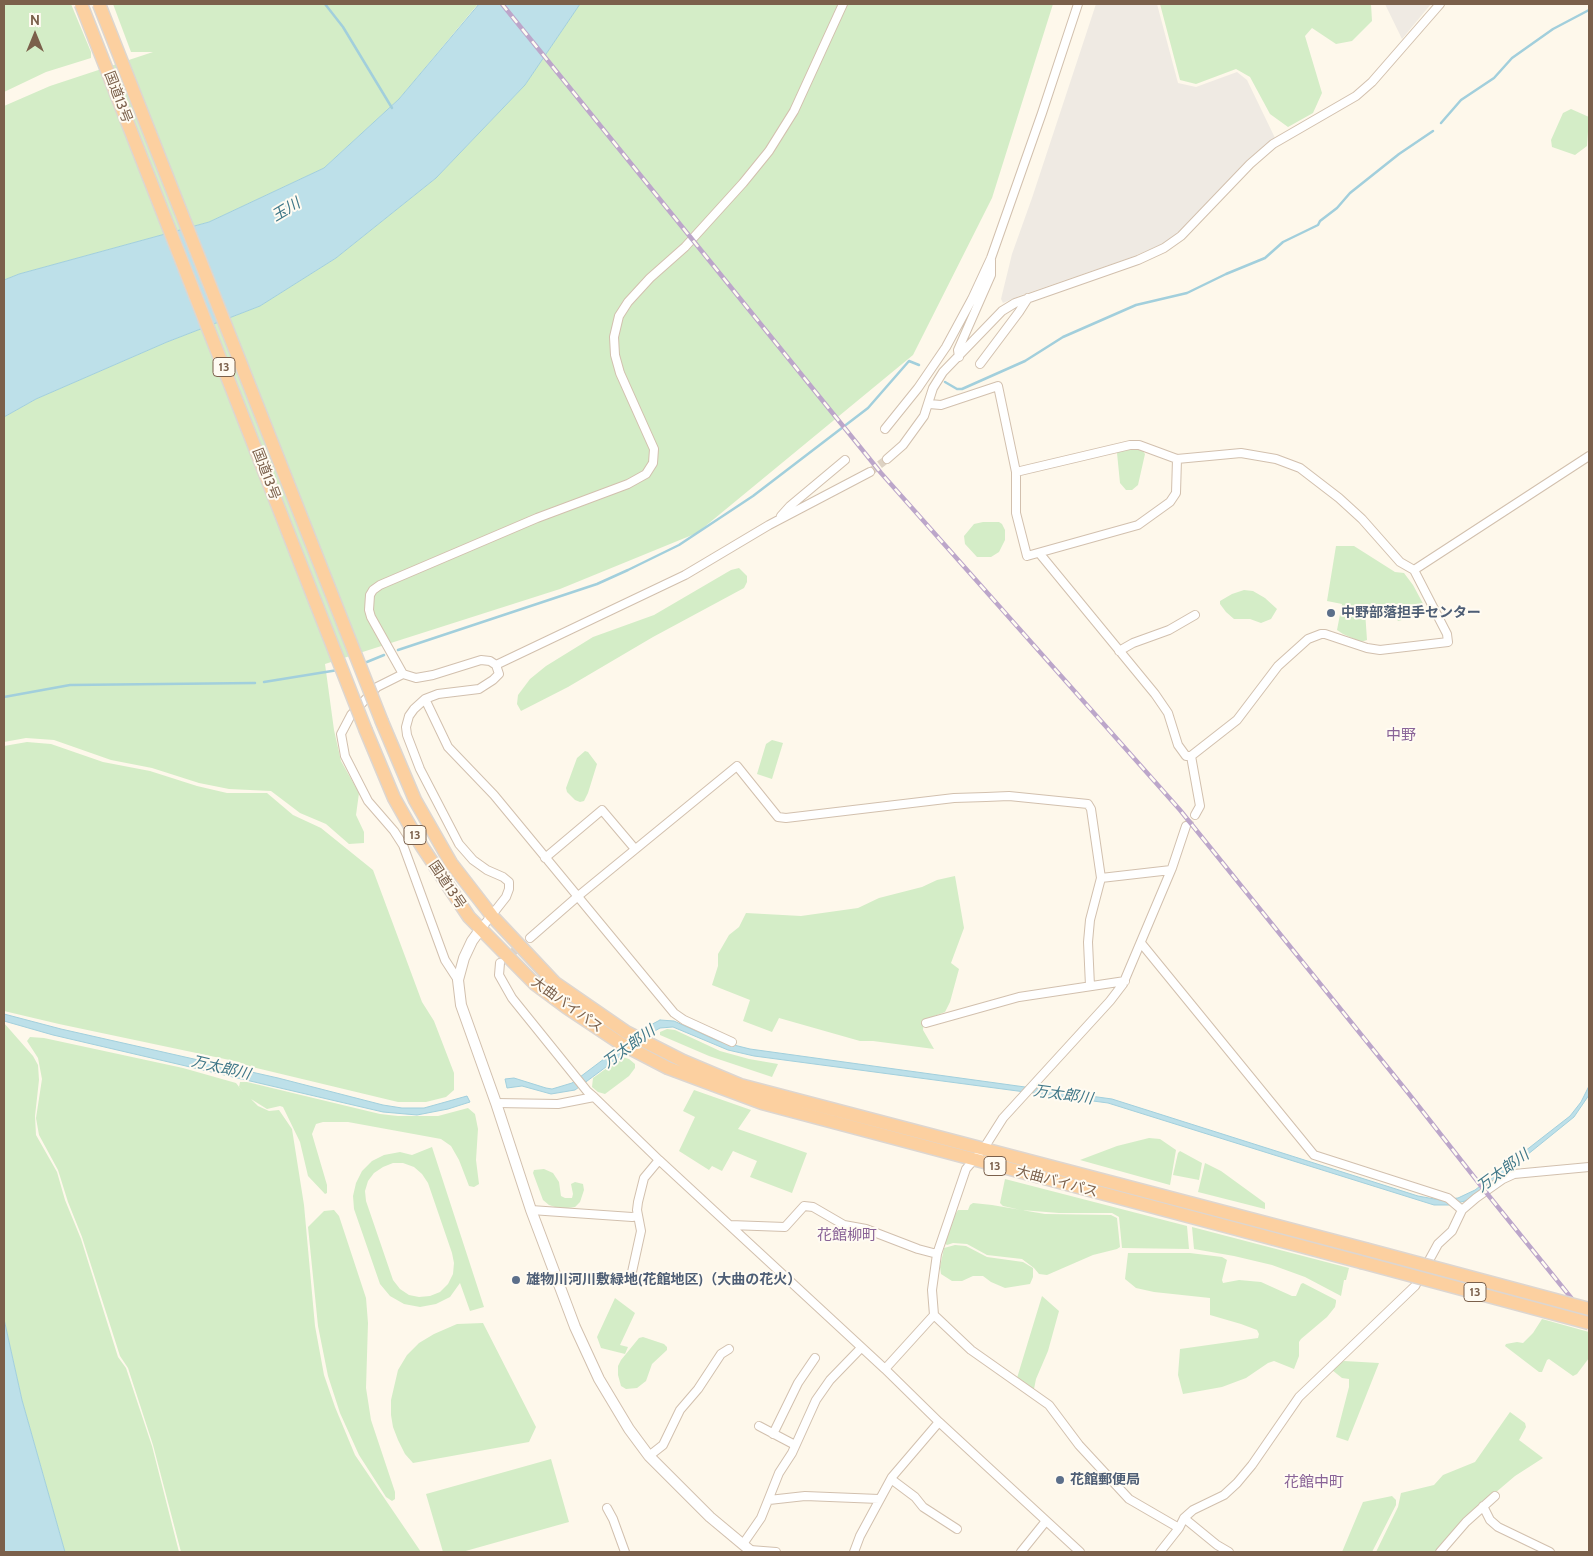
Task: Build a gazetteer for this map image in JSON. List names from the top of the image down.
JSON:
{
  "streets": {
    "highway": ["国道13号", "13", "大曲バイパス"]
  },
  "crossings": [
    ["国道13号", "大曲バイパス"]
  ],
  "districts": ["中野", "花館柳町", "花館中町"],
  "water": ["玉川", "万太郎川"],
  "places": ["中野部落担手センター", "雄物川河川敷緑地(花館地区)（大曲の花火）", "花館郵便局"],
  "north": "top"
}
